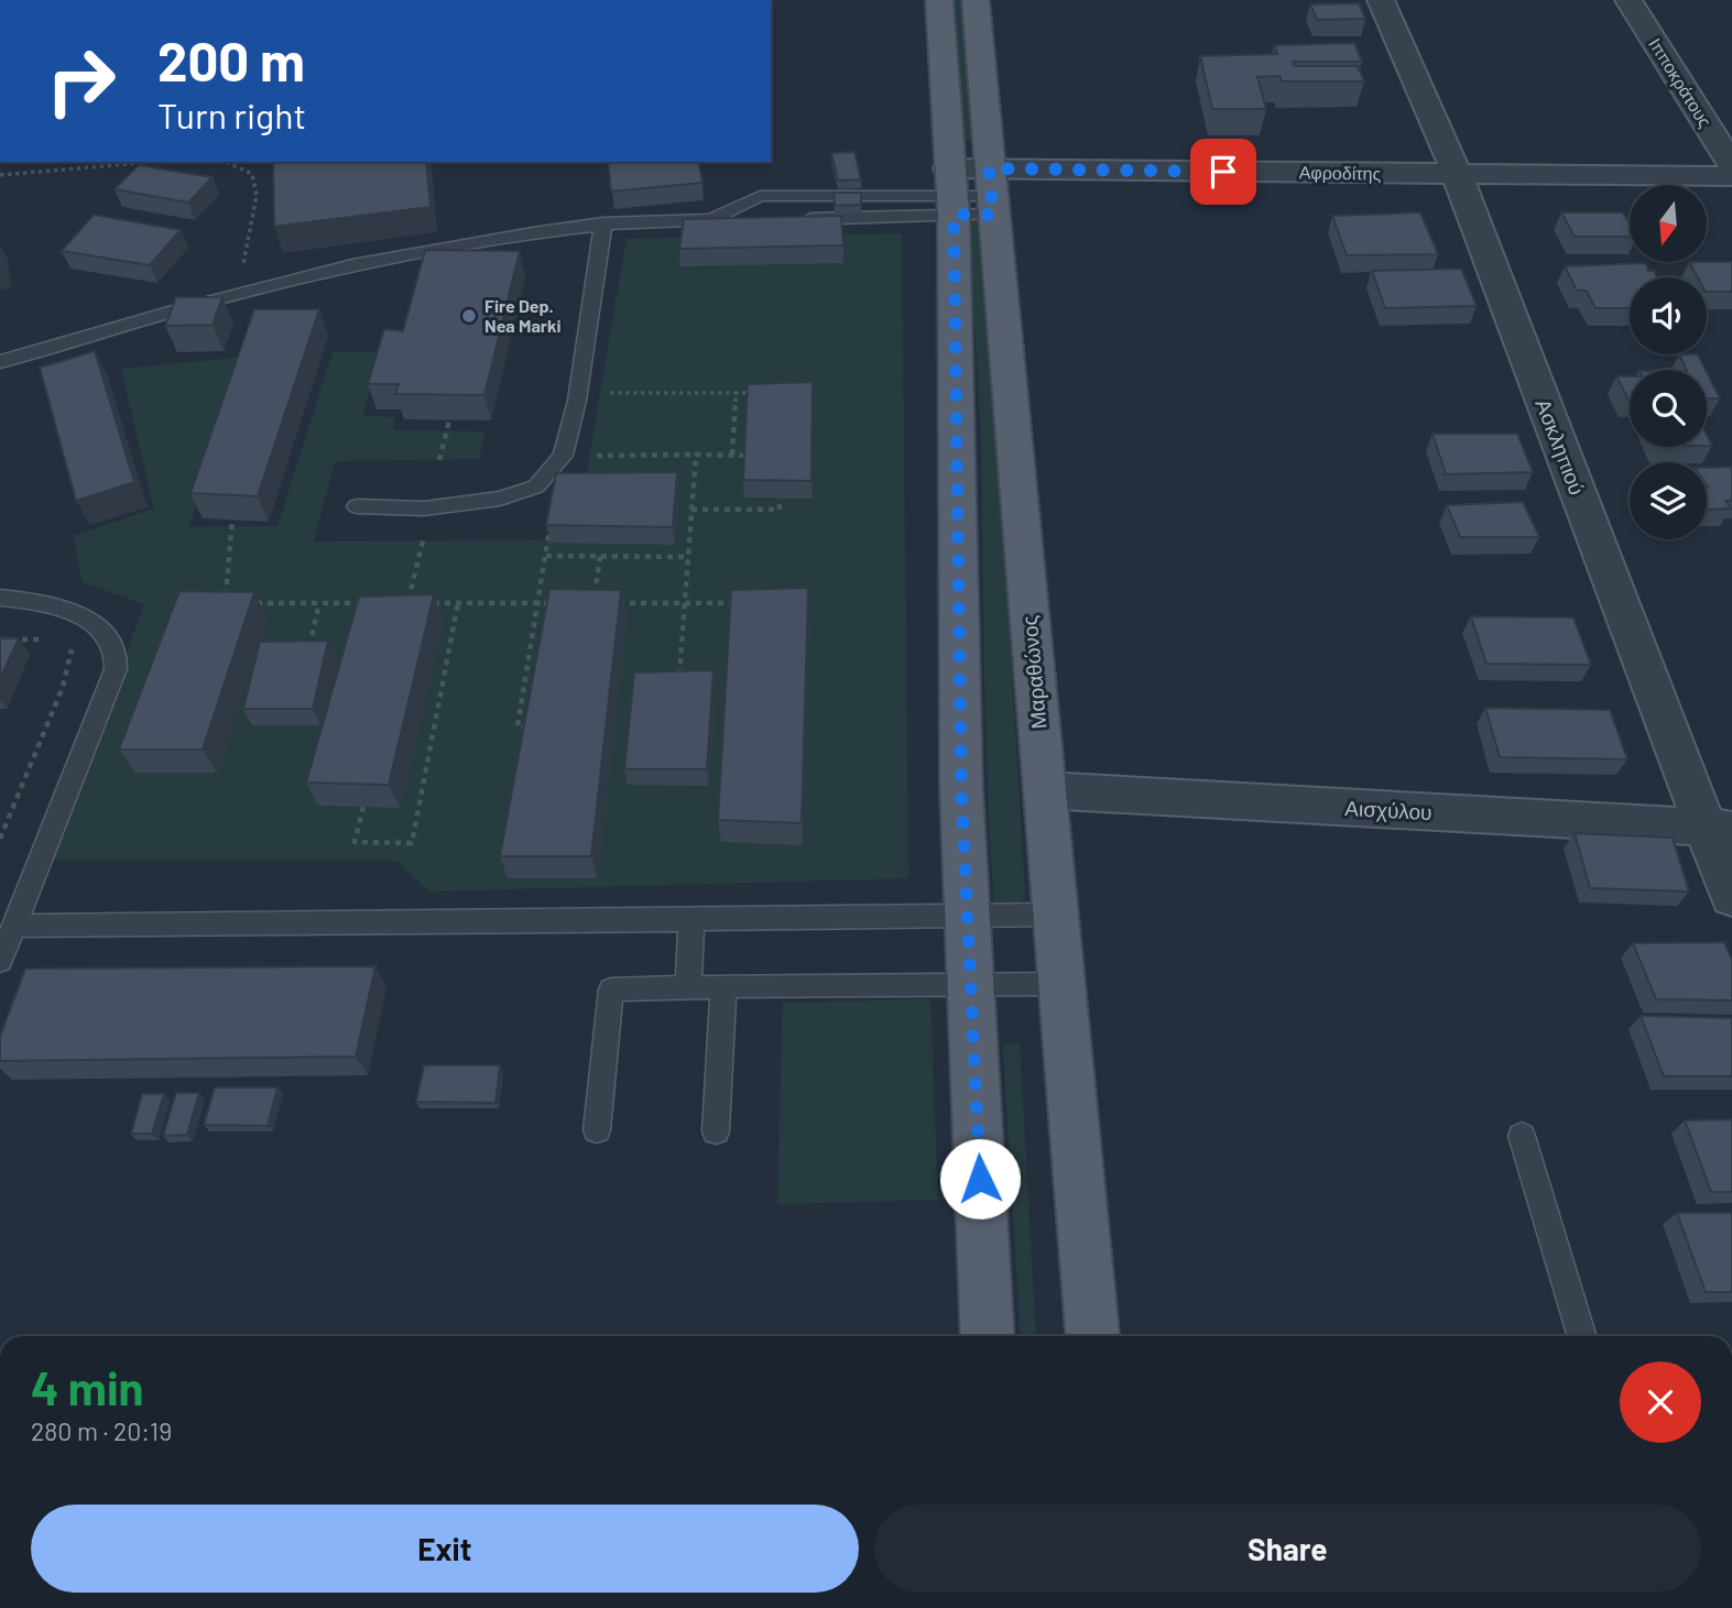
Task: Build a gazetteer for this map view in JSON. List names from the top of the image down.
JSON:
{
  "streets": {
    "main road": ["Μαραθώνος"],
    "street": [
      "Ιπποκράτους",
      "Αφροδίτης",
      "Ασκληπιού",
      "Αισχύλου"
    ]
  },
  "crossings": [
    ["Αφροδίτης", "Ασκληπιού"],
    ["Αφροδίτης", "Μαραθώνος"],
    ["Ασκληπιού", "Αισχύλου"],
    ["Μαραθώνος", "Αισχύλου"]
  ],
  "places": ["Fire Dep. Nea Marki"],
  "north": "bottom",
  "page": {
    "turn": ["200 m", "Turn right"],
    "heading": ["4 min", "280 m · 20:19"],
    "buttons": ["Exit", "Share"]
  }
}
